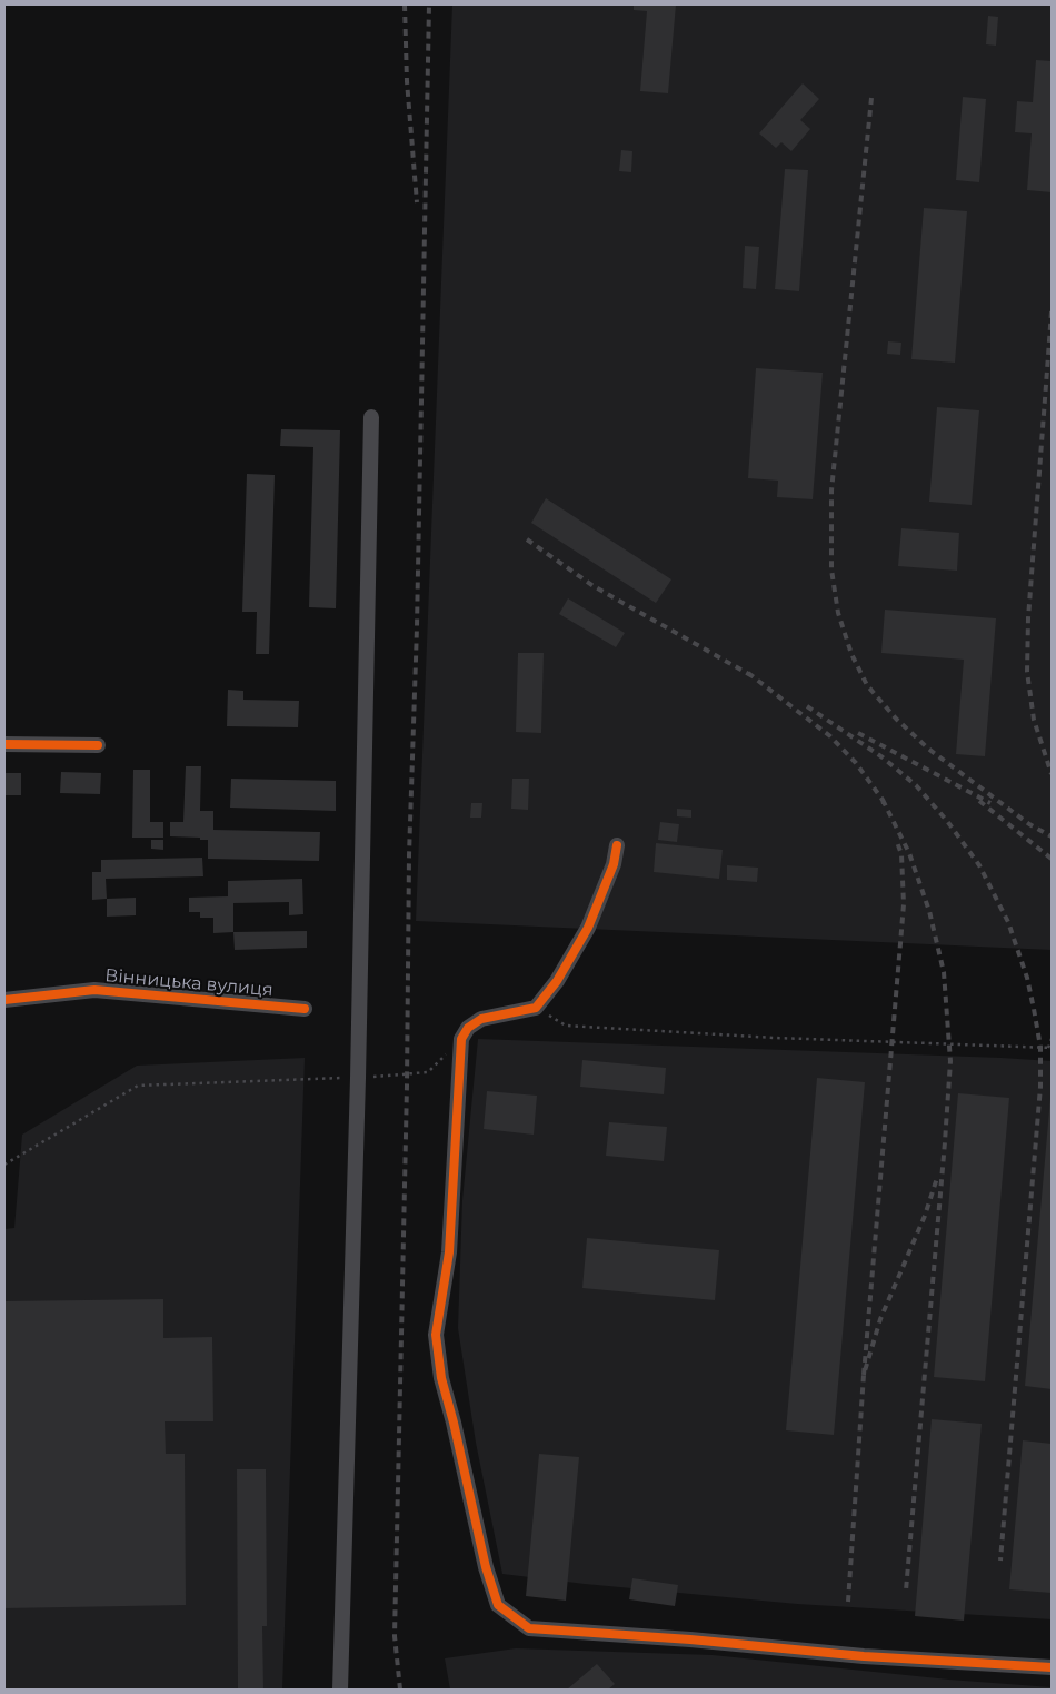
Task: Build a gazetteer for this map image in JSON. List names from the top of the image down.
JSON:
{
  "streets": {
    "street": ["Вінницька вулиця"]
  }
}
